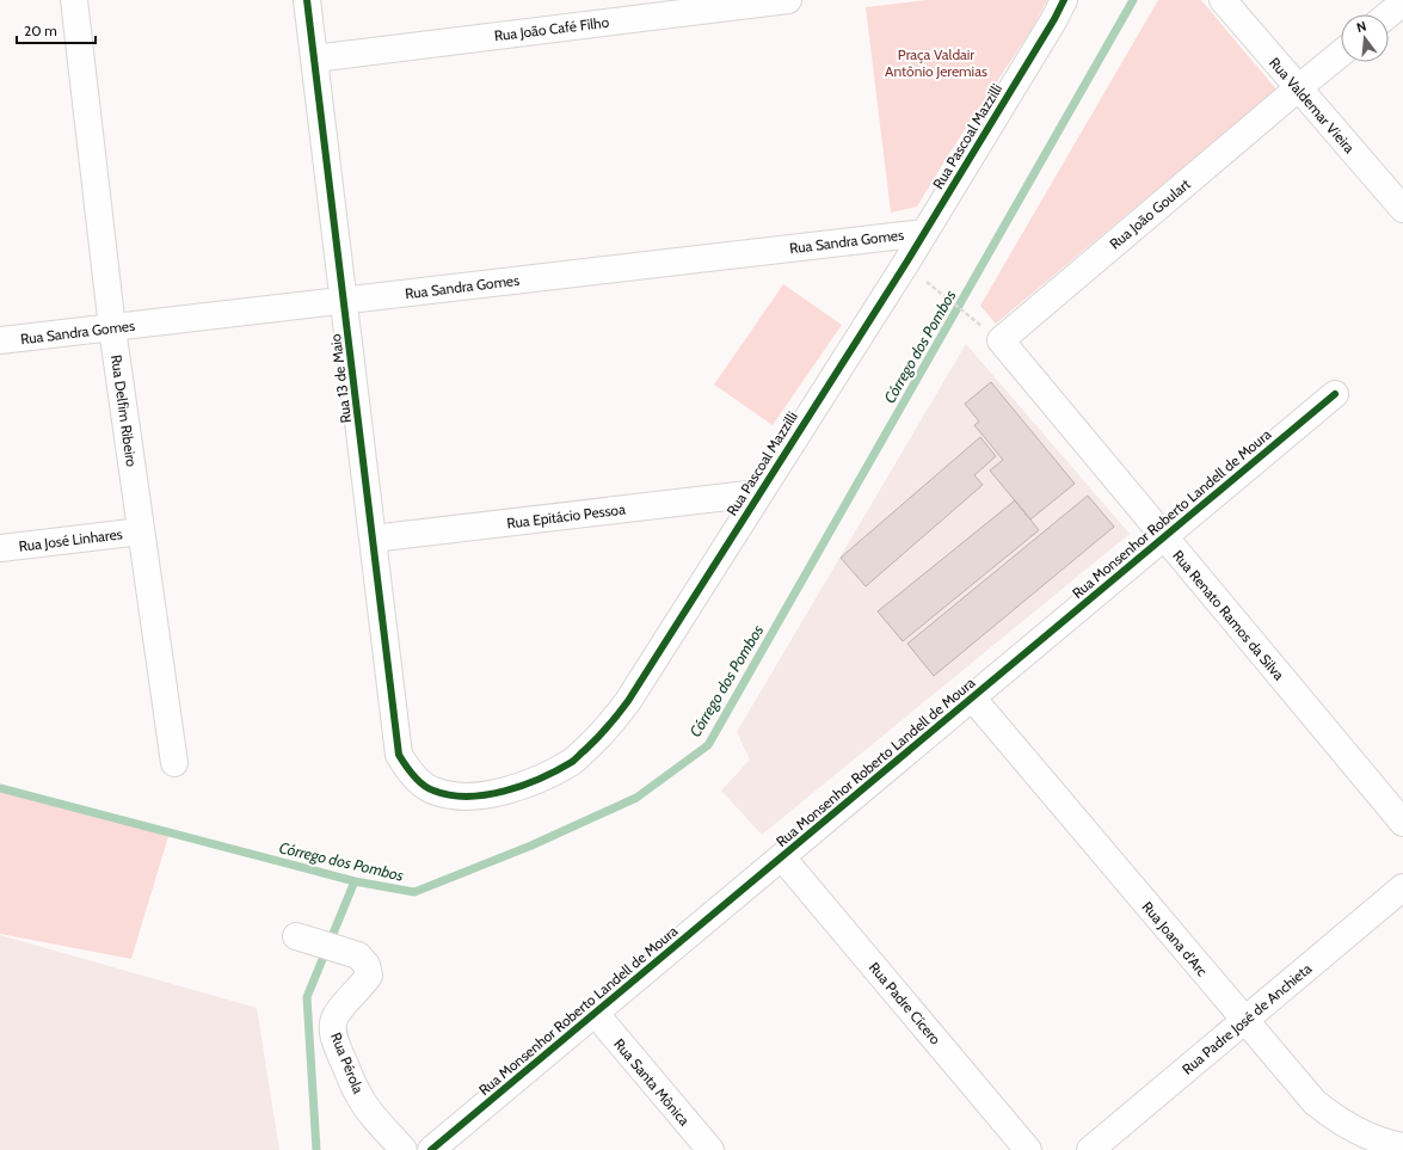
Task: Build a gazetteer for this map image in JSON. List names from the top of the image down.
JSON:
{
  "streets": {
    "street": [
      "Rua João Café Filho",
      "Rua Valdemar Vieira",
      "Rua Pascoal Mazzilli",
      "Rua João Goulart",
      "Rua Sandra Gomes",
      "Rua 13 de Maio",
      "Rua Delfim Ribeiro",
      "Rua Monsenhor Roberto Landell de Moura",
      "Rua Epitácio Pessoa",
      "Rua José Linhares",
      "Rua Renato Ramos da Silva",
      "Rua Joana d'Arc",
      "Rua Padre Cícero",
      "Rua Padre José de Anchieta",
      "Rua Pérola",
      "Rua Santa Mônica"
    ]
  },
  "crossings": [
    ["Rua João Café Filho", "Rua 13 de Maio"],
    ["Rua Valdemar Vieira", "Rua João Goulart"],
    ["Rua Pascoal Mazzilli", "Rua Sandra Gomes"],
    ["Rua Pascoal Mazzilli", "Rua 13 de Maio"],
    ["Rua Pascoal Mazzilli", "Rua Epitácio Pessoa"],
    ["Rua João Goulart", "Rua Renato Ramos da Silva"],
    ["Rua Sandra Gomes", "Rua 13 de Maio"],
    ["Rua Sandra Gomes", "Rua Delfim Ribeiro"],
    ["Rua 13 de Maio", "Rua Epitácio Pessoa"],
    ["Rua Delfim Ribeiro", "Rua José Linhares"],
    ["Rua Monsenhor Roberto Landell de Moura", "Rua Renato Ramos da Silva"],
    ["Rua Monsenhor Roberto Landell de Moura", "Rua Joana d'Arc"],
    ["Rua Monsenhor Roberto Landell de Moura", "Rua Padre Cícero"],
    ["Rua Monsenhor Roberto Landell de Moura", "Rua Santa Mônica"],
    ["Rua Joana d'Arc", "Rua Padre José de Anchieta"]
  ],
  "water": ["Córrego dos Pombos"],
  "parks": ["Praça Valdair Antônio Jeremias"],
  "scale_bar": "20 m",
  "north": "top"
}
